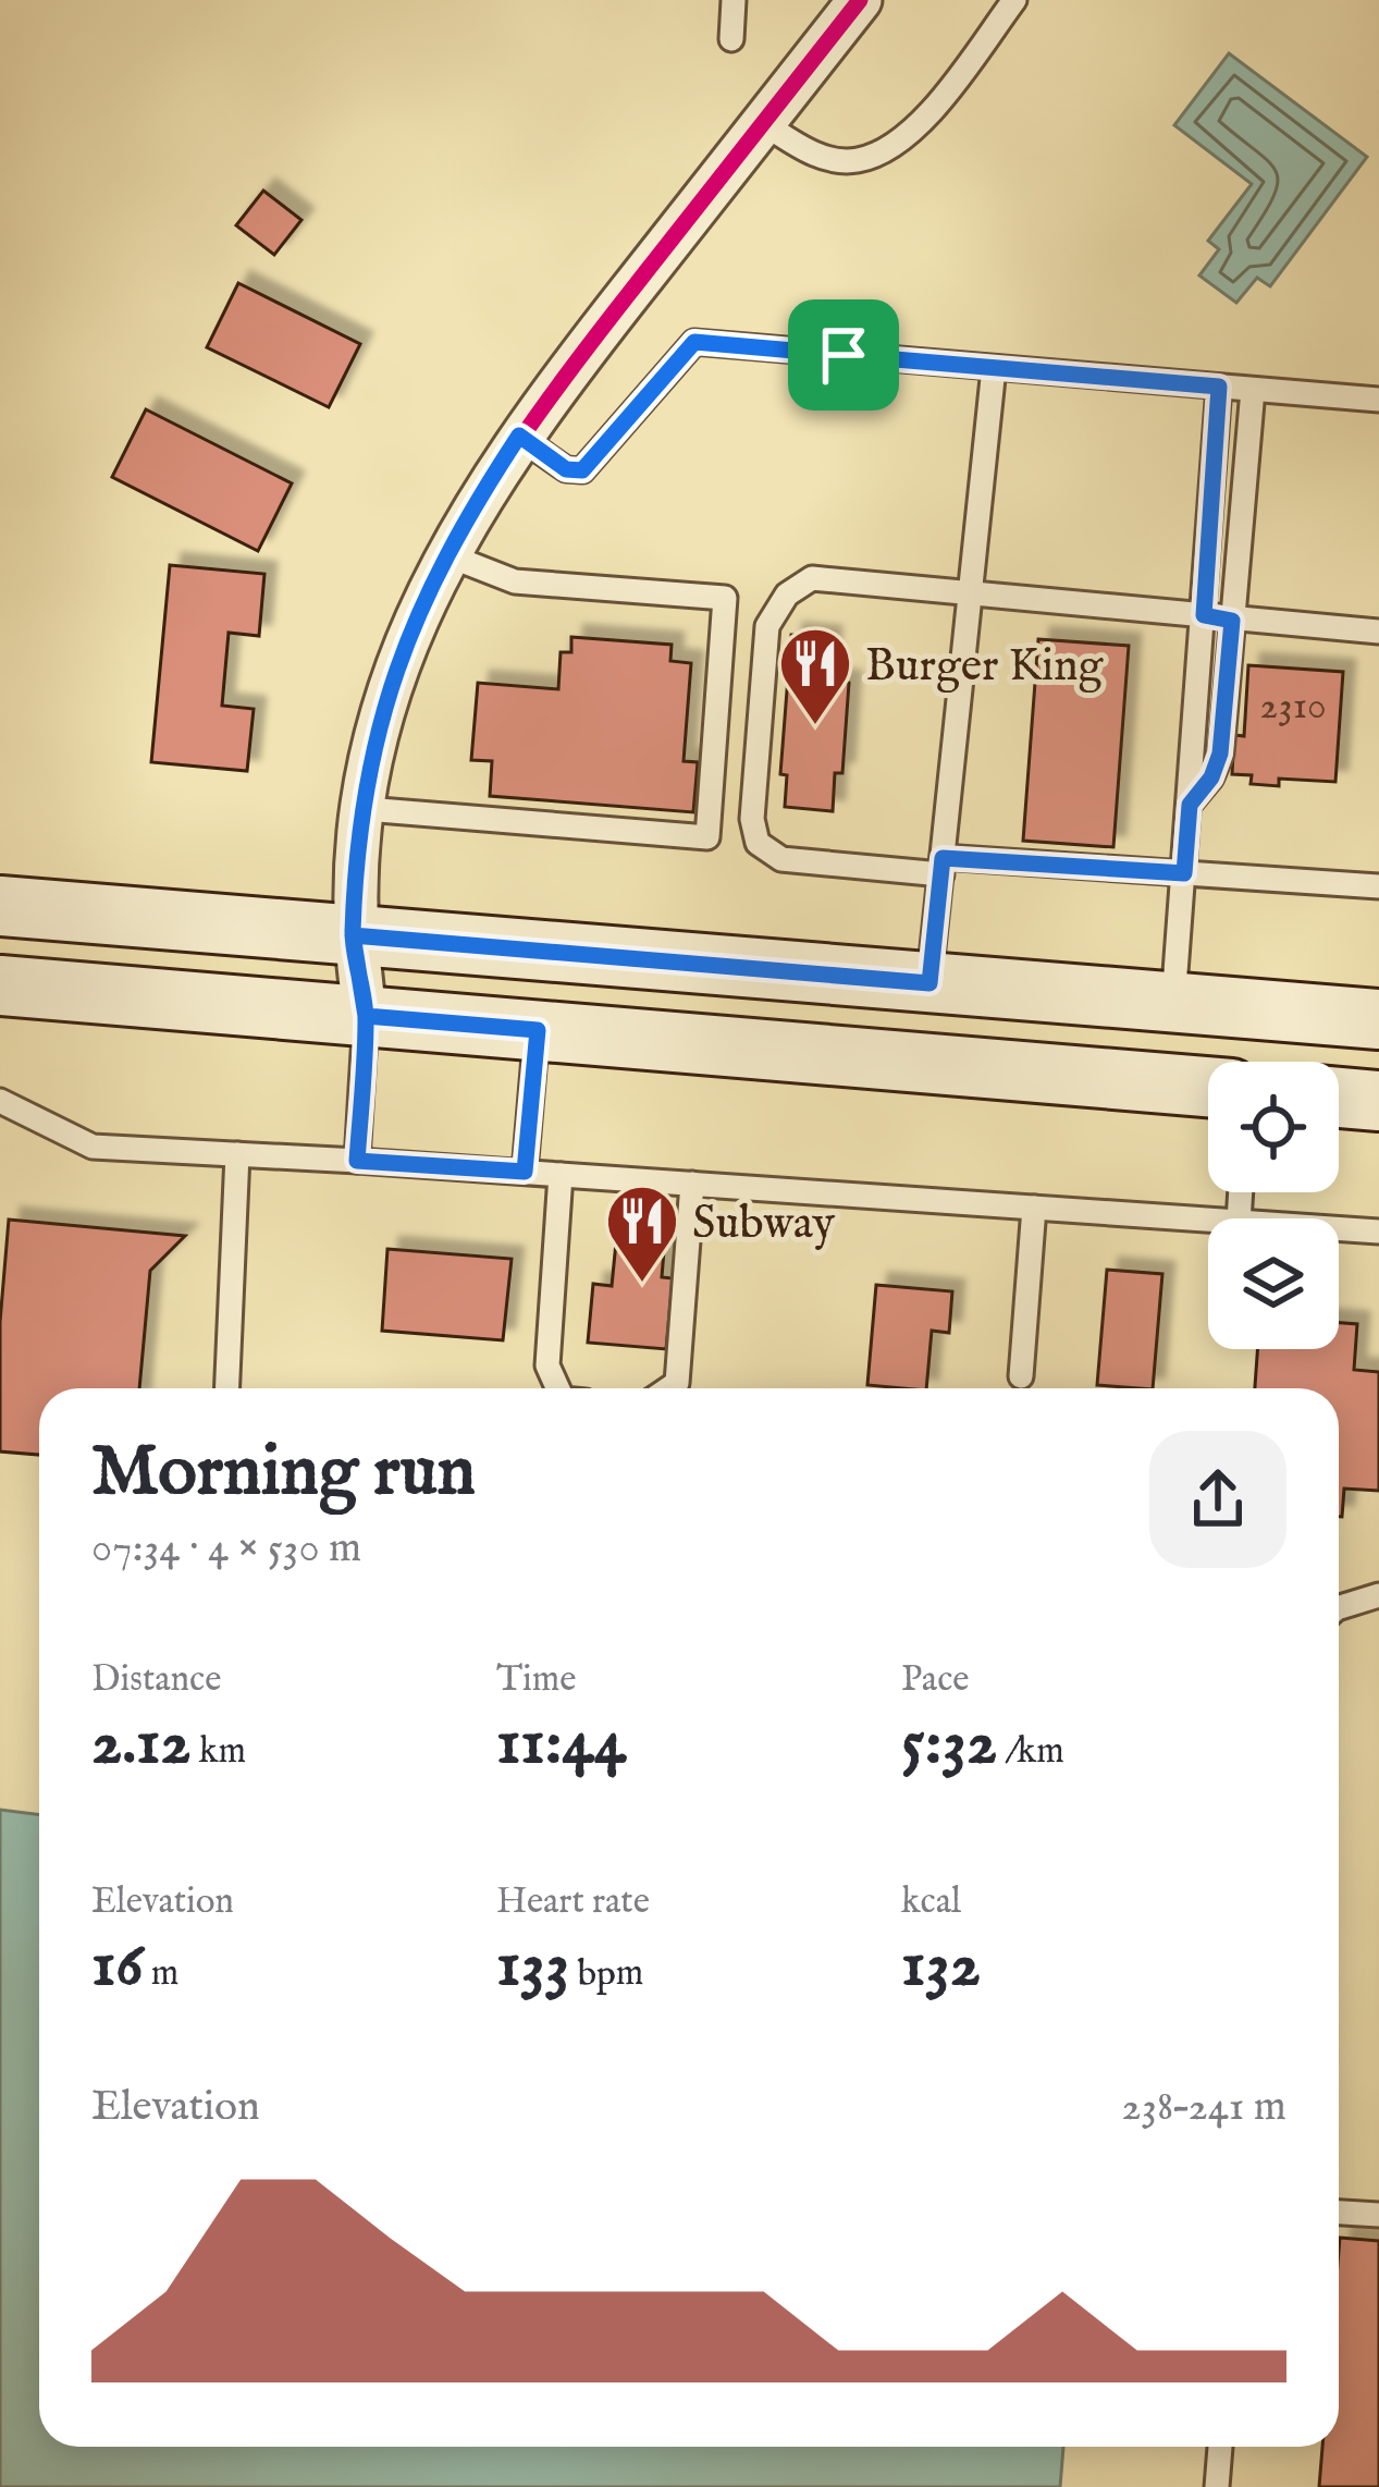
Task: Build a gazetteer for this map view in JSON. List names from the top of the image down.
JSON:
{
  "places": {
    "restaurant": ["Burger King", "Subway"]
  },
  "house_numbers": ["2310"],
  "page": {
    "heading": ["Morning run", "07:34 · 4 × 530 m"],
    "stats": [
      ["Distance", "2.12 km"],
      ["Time", "11:44"],
      ["Pace", "5:32 /km"],
      ["Elevation", "16 m"],
      ["Heart rate", "133 bpm"],
      ["kcal", "132"]
    ],
    "chart": ["Elevation", "238–241 m"]
  }
}
